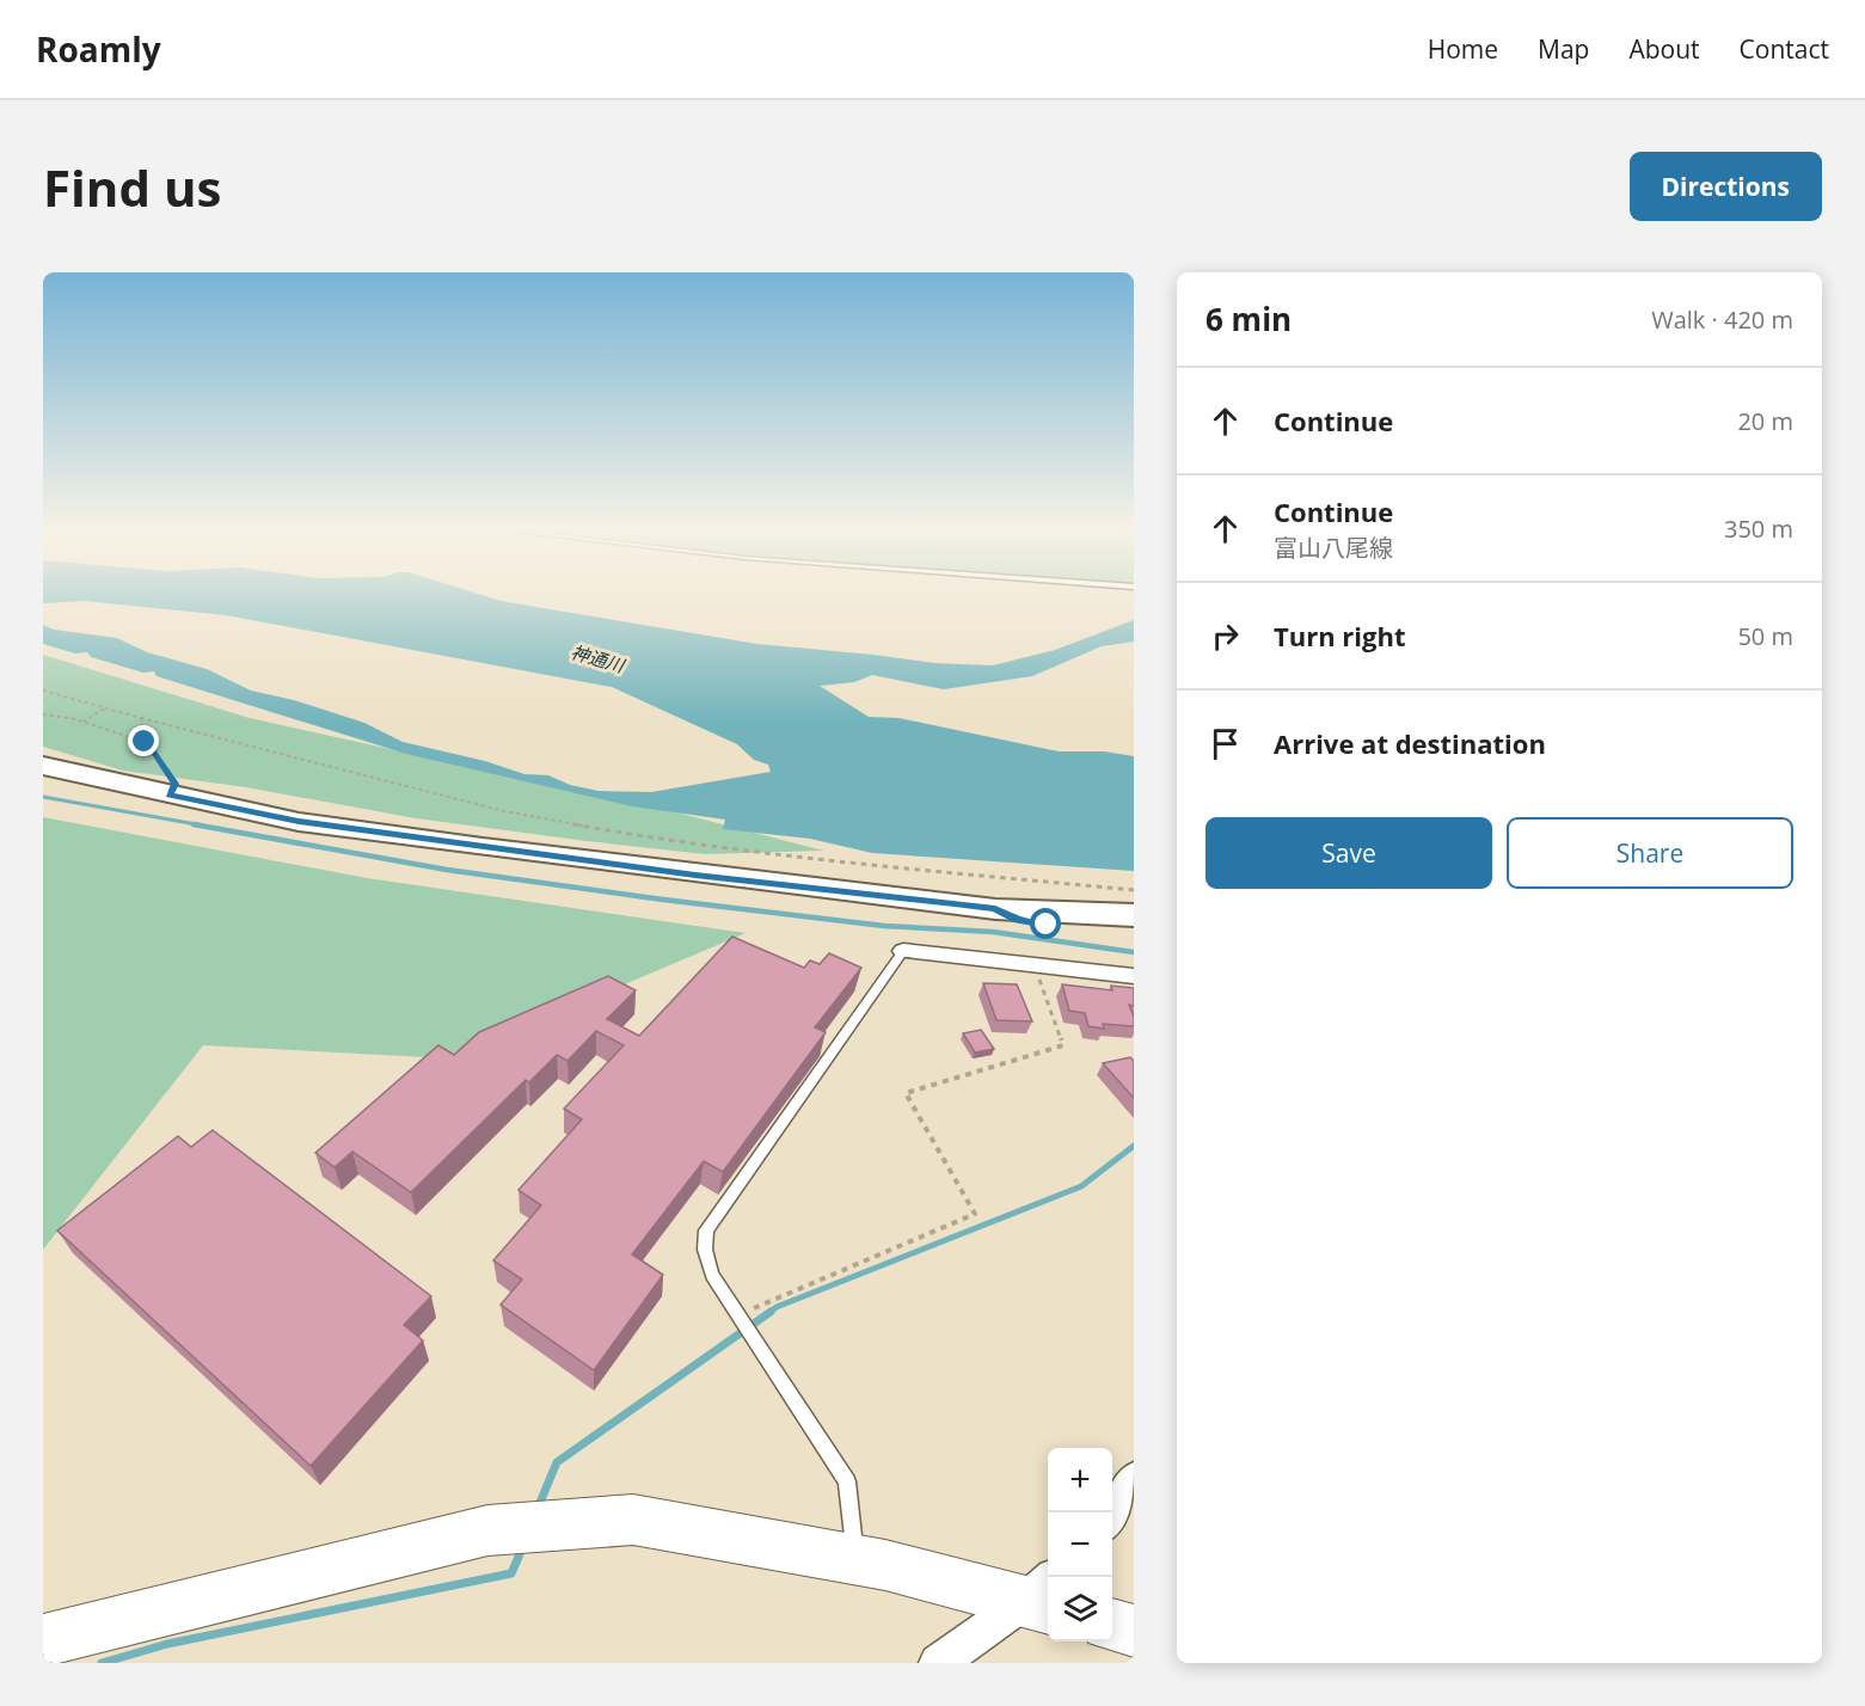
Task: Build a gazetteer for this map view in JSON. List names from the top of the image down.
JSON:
{
  "water": ["神通川"],
  "page": {
    "header": "Roamly",
    "nav": [
      "Home",
      "Map",
      "About",
      "Contact"
    ],
    "buttons": [
      "Directions",
      ["Save", "Share"]
    ],
    "title": "Find us",
    "heading": ["6 min", "Walk · 420 m"],
    "list": [
      ["Continue", "20 m"],
      ["Continue", "富山八尾線", "350 m"],
      ["Turn right", "50 m"],
      "Arrive at destination"
    ],
    "map_buttons": ["+", "−"]
  }
}
